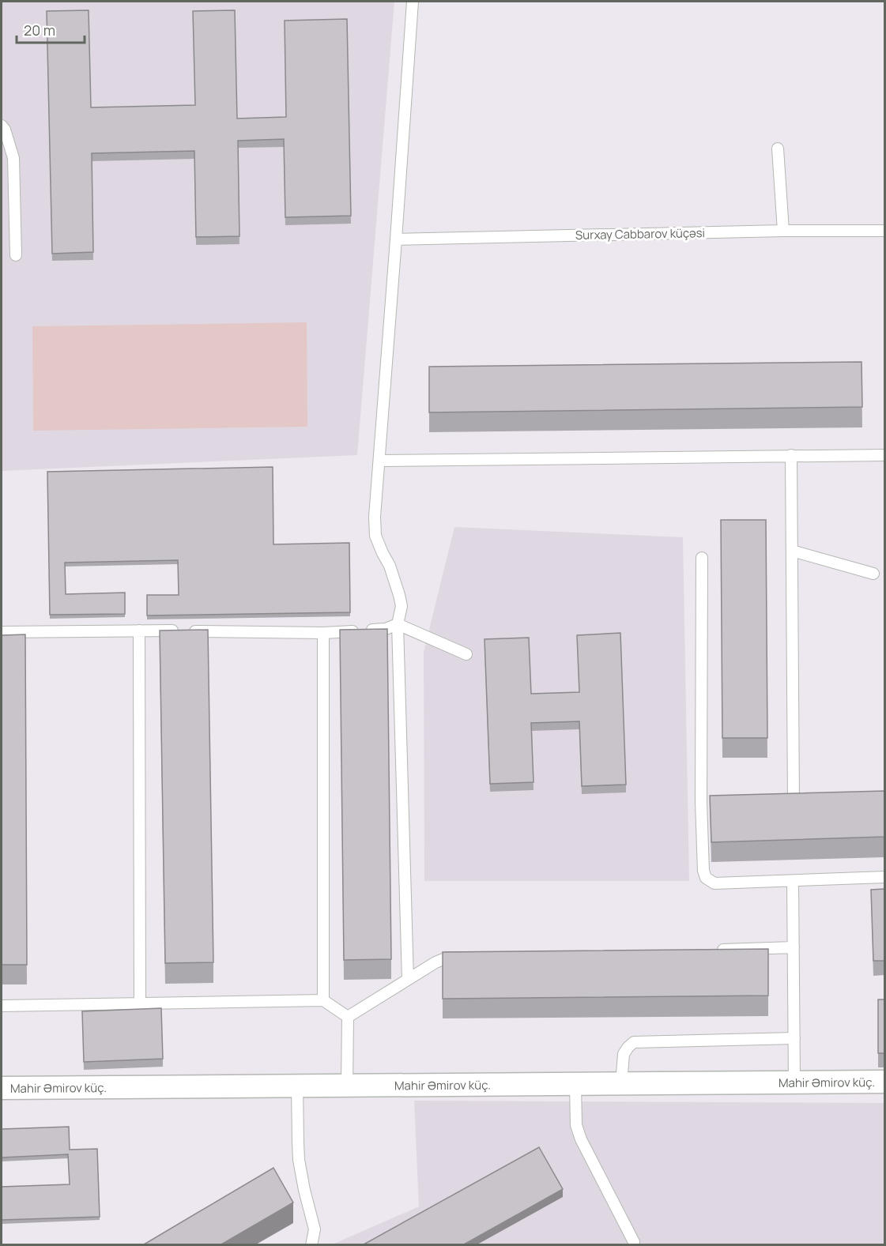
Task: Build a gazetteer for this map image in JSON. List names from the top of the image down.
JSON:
{
  "streets": {
    "street": ["Mahir Əmirov küç."],
    "lane": ["Surxay Cabbarov küçəsi"]
  },
  "scale_bar": "20 m"
}
